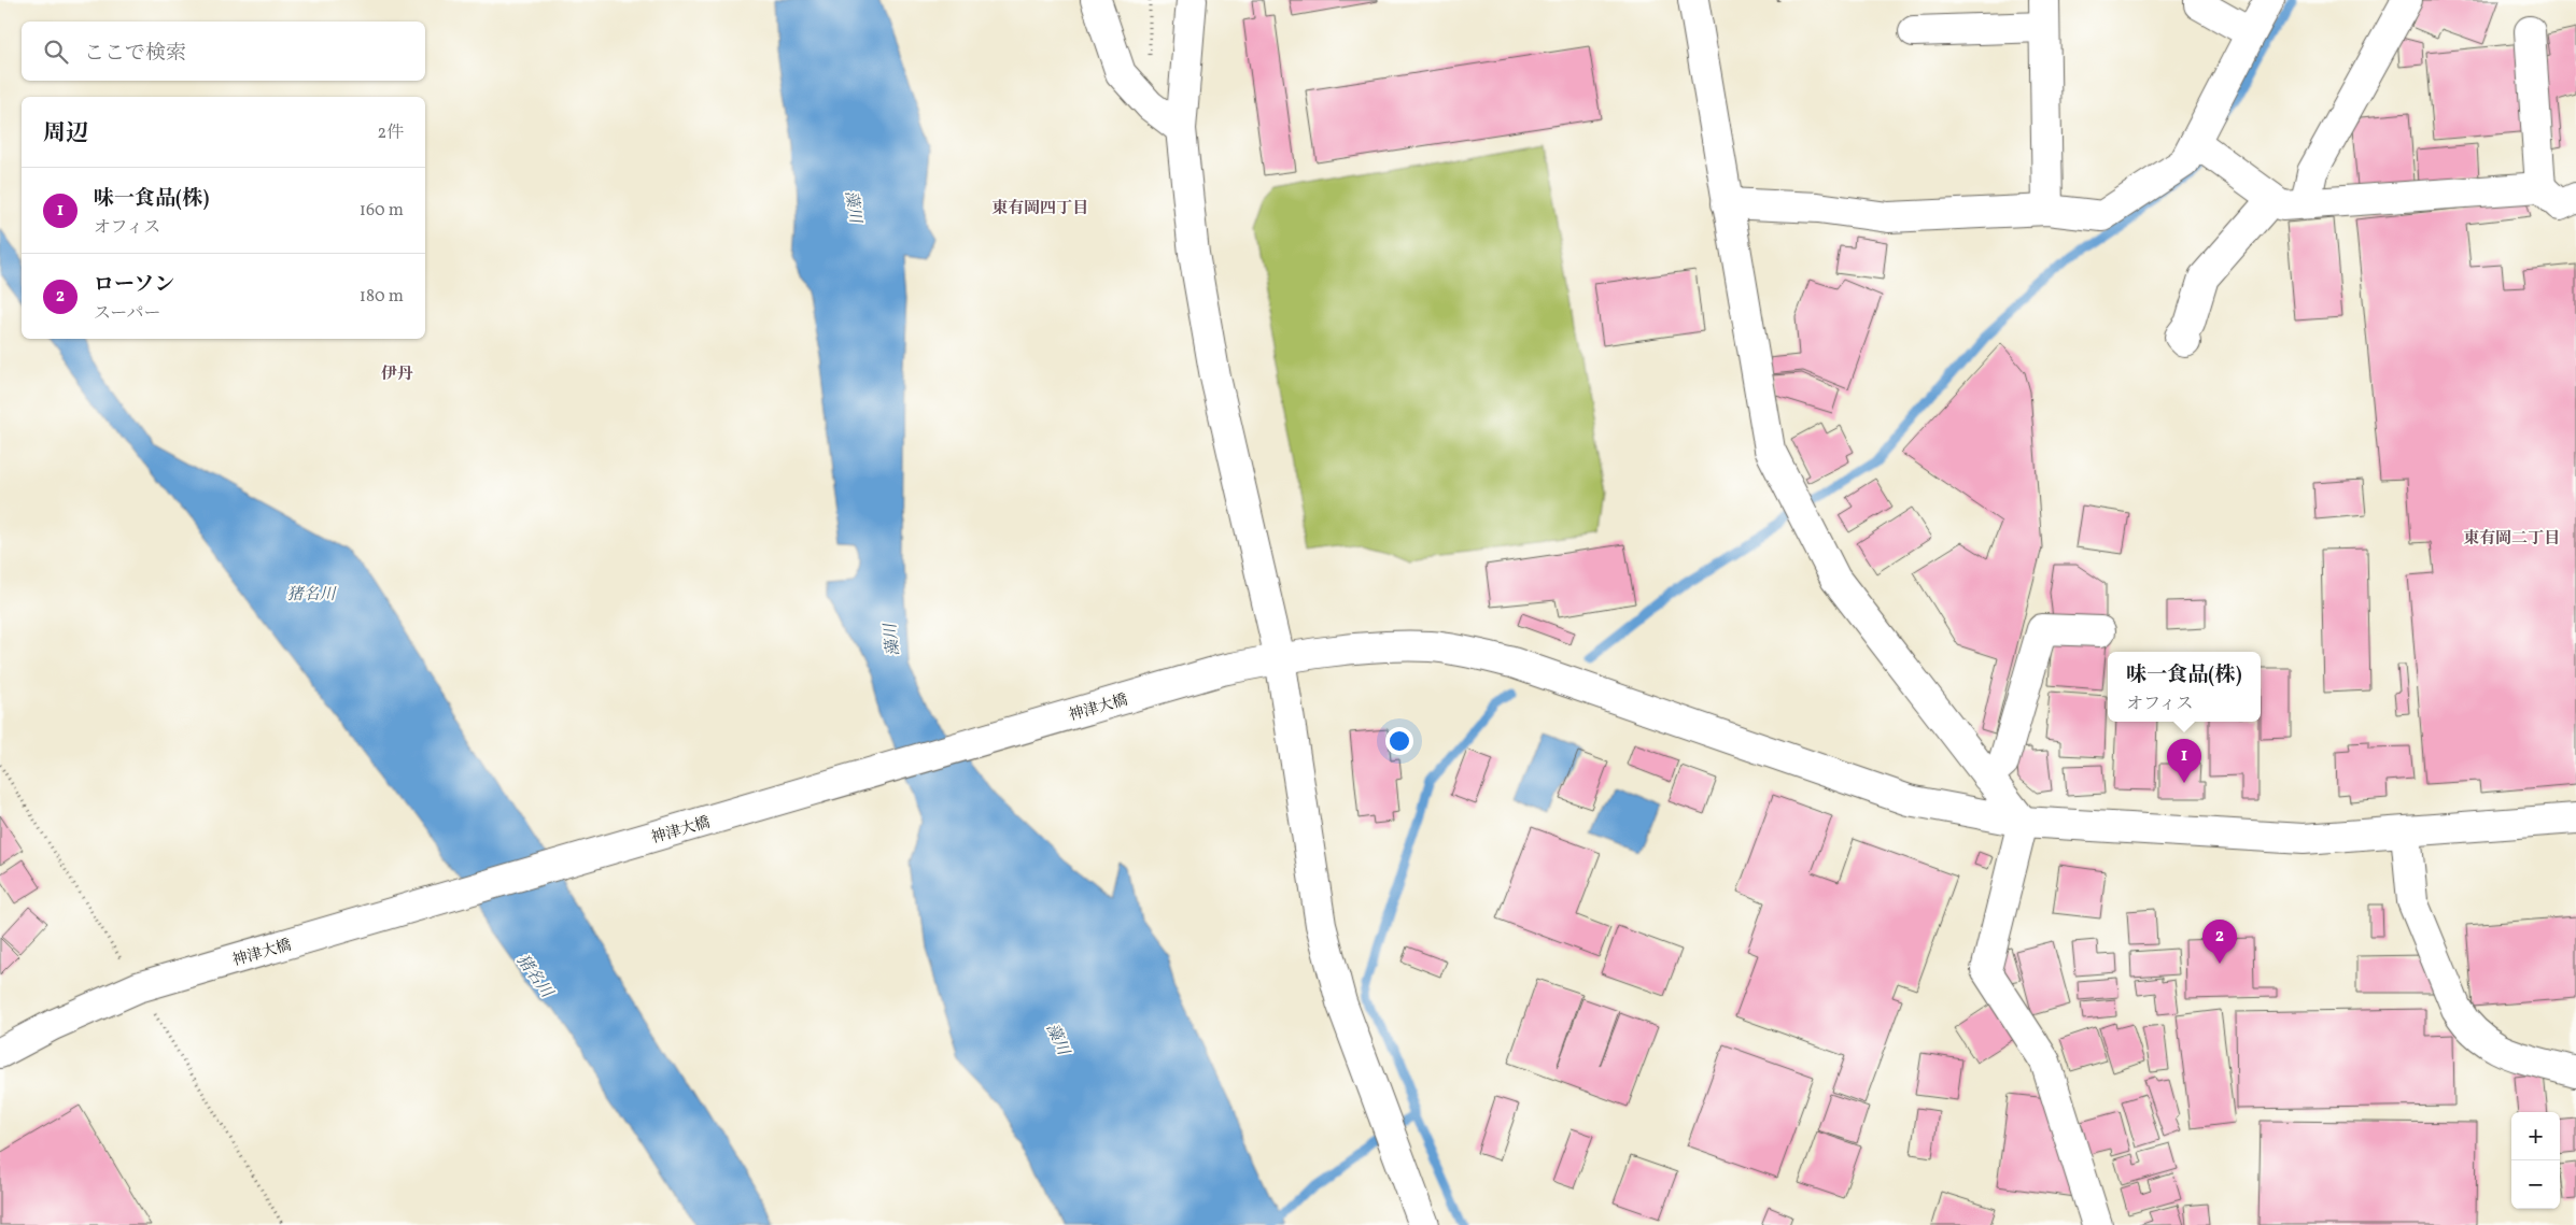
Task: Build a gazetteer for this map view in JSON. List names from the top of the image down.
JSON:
{
  "streets": {
    "street": ["神津大橋"]
  },
  "districts": ["東有岡四丁目", "伊丹", "東有岡二丁目"],
  "water": ["藻川", "猪名川"],
  "page": {
    "search": "ここで検索",
    "heading": ["周辺", "2件"],
    "list": [
      {
        "mark": "1",
        "name": "味一食品(株)",
        "note": "オフィス",
        "value": "160 m"
      },
      {
        "mark": "2",
        "name": "ローソン",
        "note": "スーパー",
        "value": "180 m"
      }
    ],
    "popup": ["味一食品(株)", "オフィス"],
    "pins": ["1", "2"],
    "map_buttons": ["+", "−"]
  }
}
